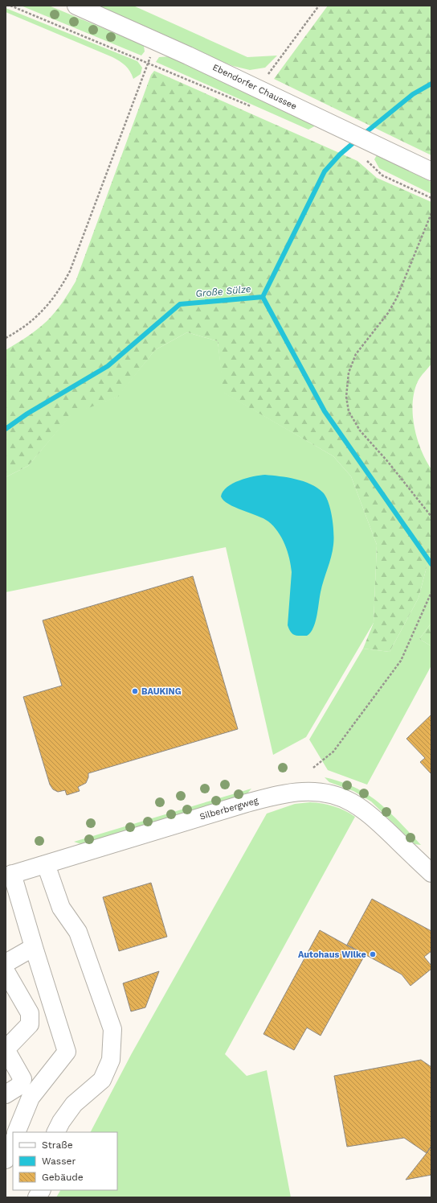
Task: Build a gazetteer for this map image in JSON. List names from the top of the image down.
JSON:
{
  "streets": {
    "street": ["Ebendorfer Chaussee", "Silberbergweg"]
  },
  "water": ["Große Sülze"],
  "places": ["BAUKING", "Autohaus Wilke"],
  "legend": ["Straße", "Wasser", "Gebäude"]
}
